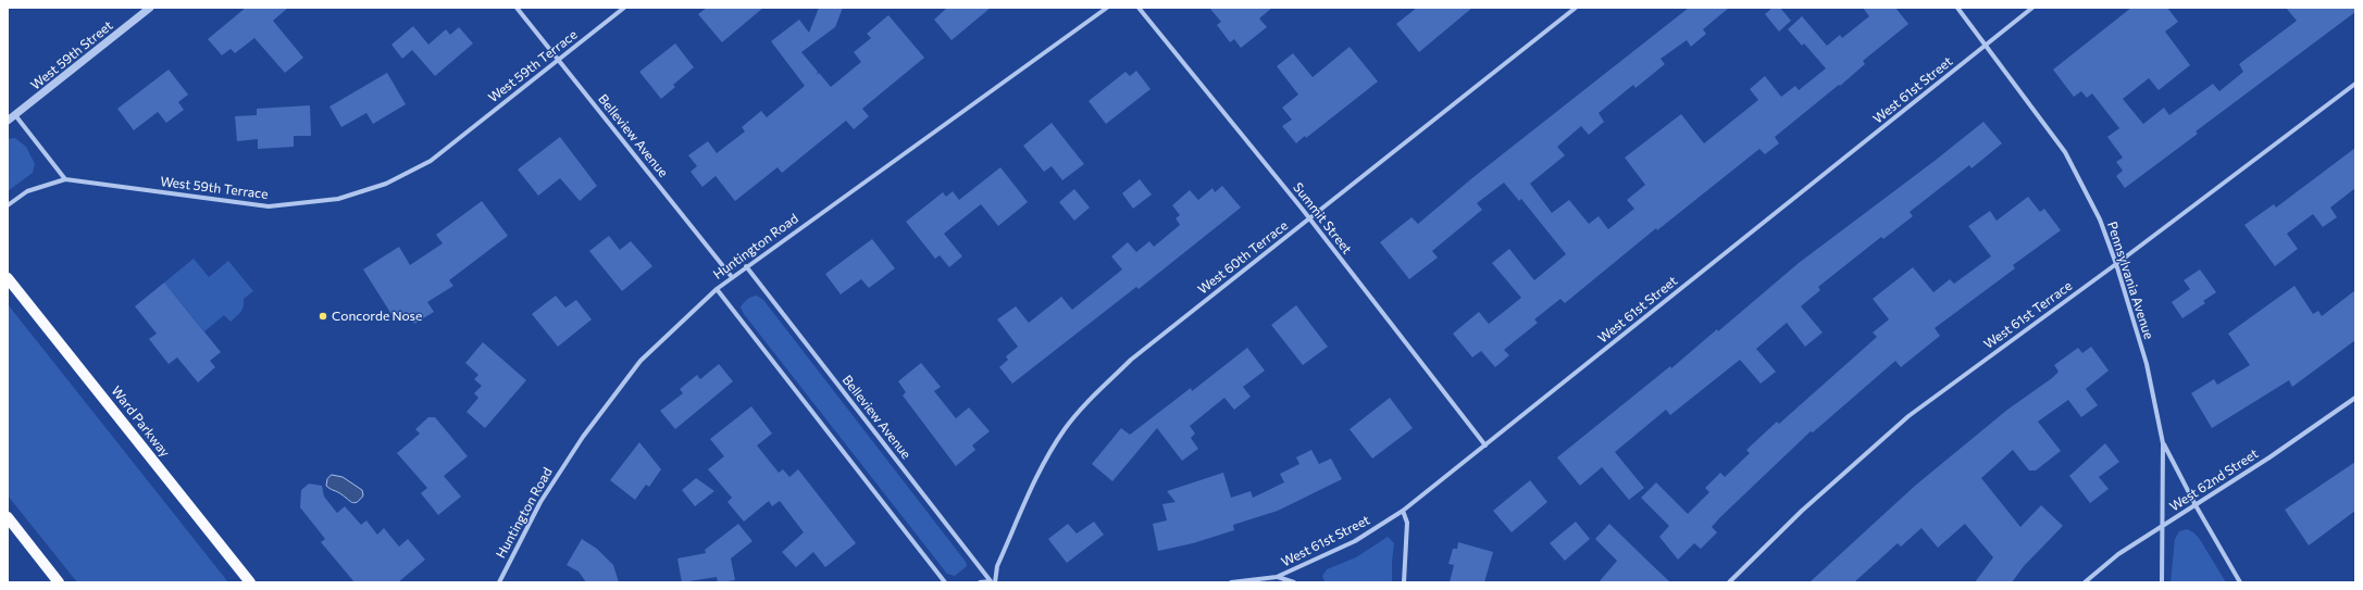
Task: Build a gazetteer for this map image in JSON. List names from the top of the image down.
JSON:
{
  "streets": {
    "main road": ["Ward Parkway"],
    "street": [
      "West 59th Street",
      "West 59th Terrace",
      "West 61st Street",
      "Belleview Avenue",
      "Summit Street",
      "Huntington Road",
      "West 60th Terrace",
      "Pennsylvania Avenue",
      "West 61st Terrace",
      "West 62nd Street"
    ]
  },
  "crossings": [
    ["West 59th Terrace", "Belleview Avenue"],
    ["West 61st Street", "Summit Street"],
    ["West 61st Street", "Pennsylvania Avenue"],
    ["Belleview Avenue", "Huntington Road"],
    ["Belleview Avenue", "West 60th Terrace"],
    ["Summit Street", "West 60th Terrace"],
    ["Pennsylvania Avenue", "West 61st Terrace"],
    ["Pennsylvania Avenue", "West 62nd Street"]
  ],
  "places": ["Concorde Nose"]
}
